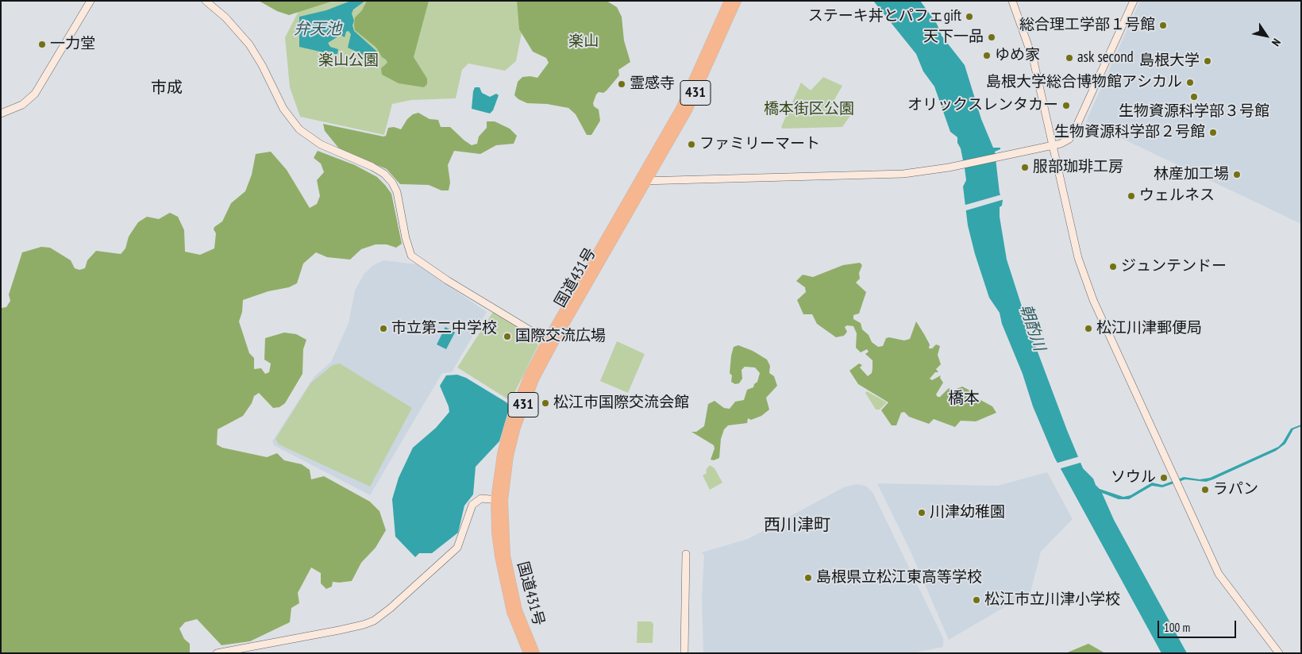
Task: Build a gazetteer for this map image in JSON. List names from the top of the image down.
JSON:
{
  "streets": {
    "highway": ["431", "国道431号"]
  },
  "districts": ["市成", "橋本", "西川津町"],
  "water": ["弁天池", "朝酌川"],
  "parks": ["楽山", "楽山公園", "橋本街区公園"],
  "places": [
    "ステーキ丼とパフェgift",
    "総合理工学部１号館",
    "天下一品",
    "一力堂",
    "ゆめ家",
    "ask second",
    "島根大学",
    "島根大学総合博物館アシカル",
    "霊感寺",
    "生物資源科学部３号館",
    "オリックスレンタカー",
    "生物資源科学部２号館",
    "ファミリーマート",
    "服部珈琲工房",
    "林産加工場",
    "ウェルネス",
    "ジュンテンドー",
    "市立第二中学校",
    "松江川津郵便局",
    "国際交流広場",
    "松江市国際交流会館",
    "ソウル",
    "ラパン",
    "川津幼稚園",
    "島根県立松江東高等学校",
    "松江市立川津小学校"
  ],
  "scale_bar": "100 m",
  "north": "bottom right"
}
